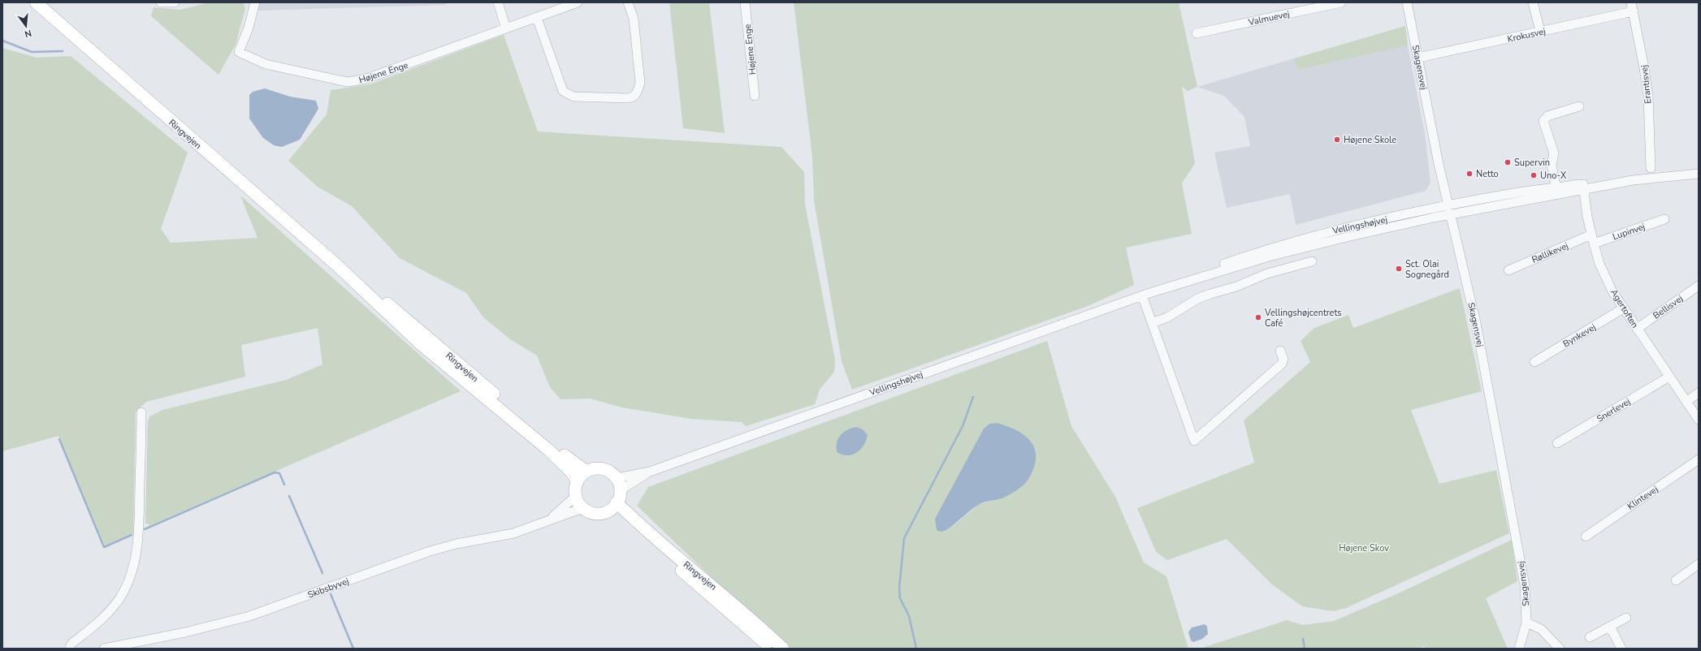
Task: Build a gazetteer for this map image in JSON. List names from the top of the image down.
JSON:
{
  "streets": {
    "main road": ["Ringvejen"],
    "street": [
      "Valmuevej",
      "Krokusvej",
      "Højene Enge",
      "Skagensvej",
      "Erantisvej",
      "Vellingshøjvej",
      "Lupinvej",
      "Røllikevej",
      "Bellisvej",
      "Agertoften",
      "Bynkevej",
      "Snerlevej",
      "Klintevej",
      "Skibsbyvej"
    ]
  },
  "crossings": [
    ["Krokusvej", "Skagensvej"],
    ["Krokusvej", "Erantisvej"],
    ["Skagensvej", "Vellingshøjvej"],
    ["Ringvejen", "Vellingshøjvej"],
    ["Ringvejen", "Skibsbyvej"],
    ["Vellingshøjvej", "Agertoften"],
    ["Vellingshøjvej", "Skibsbyvej"],
    ["Lupinvej", "Røllikevej"],
    ["Lupinvej", "Agertoften"],
    ["Røllikevej", "Agertoften"],
    ["Bellisvej", "Agertoften"],
    ["Agertoften", "Bynkevej"],
    ["Agertoften", "Snerlevej"]
  ],
  "parks": ["Højene Skov"],
  "places": [
    "Højene Skole",
    "Supervin",
    "Netto",
    "Uno-X",
    "Sct. Olai Sognegård",
    "Vellingshøjcentrets Café"
  ],
  "north": "bottom"
}
